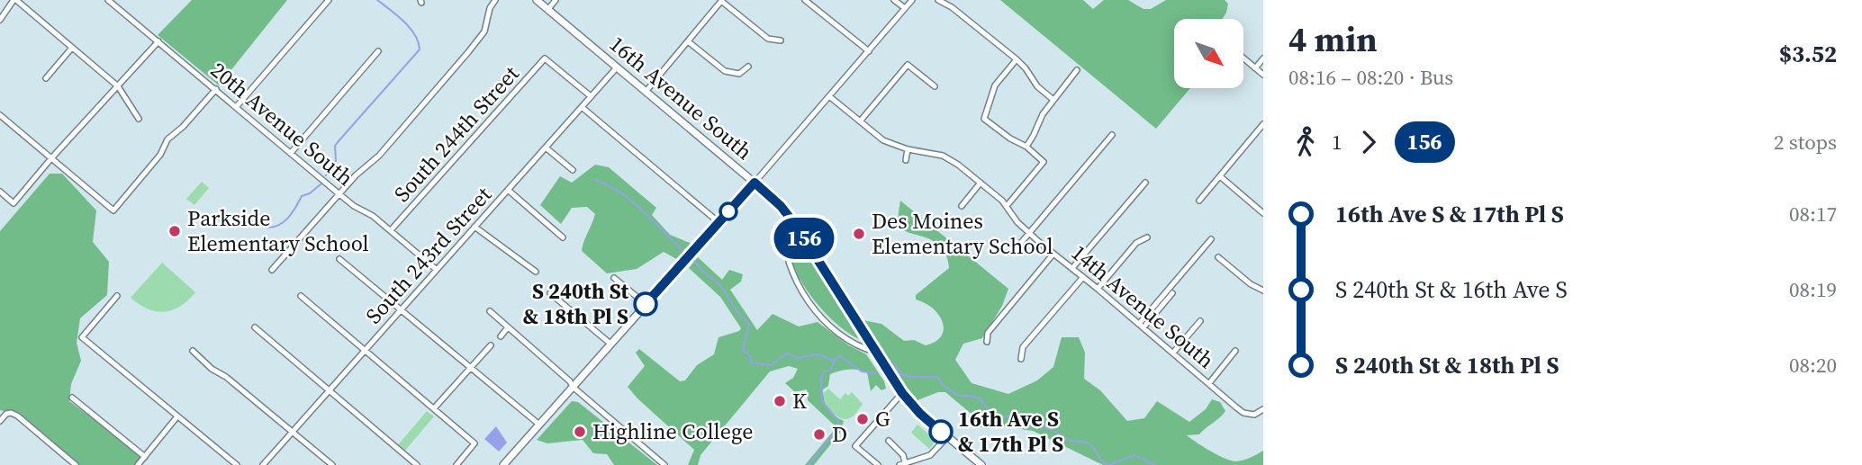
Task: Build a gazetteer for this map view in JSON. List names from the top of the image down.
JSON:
{
  "streets": {
    "main road": ["16th Avenue South"],
    "street": [
      "20th Avenue South",
      "South 244th Street",
      "South 243rd Street",
      "14th Avenue South"
    ]
  },
  "crossings": [
    ["16th Avenue South", "South 243rd Street"],
    ["20th Avenue South", "South 244th Street"],
    ["20th Avenue South", "South 243rd Street"],
    ["South 244th Street", "South 243rd Street"]
  ],
  "places": [
    "Parkside Elementary School",
    "Des Moines Elementary School",
    "S 240th St & 18th Pl S",
    "K",
    "G",
    "Highline College",
    "16th Ave S & 17th Pl S",
    "D"
  ],
  "lines": ["bus line 156"],
  "north": "bottom right",
  "page": {
    "on_map": "156",
    "heading": ["4 min", "08:16 – 08:20 · Bus", "$3.52"],
    "legs": ["1", "156", "2 stops"],
    "list": [
      {
        "name": "16th Ave S & 17th Pl S",
        "value": "08:17"
      },
      {
        "name": "S 240th St & 16th Ave S",
        "value": "08:19"
      },
      {
        "name": "S 240th St & 18th Pl S",
        "value": "08:20"
      }
    ]
  }
}
